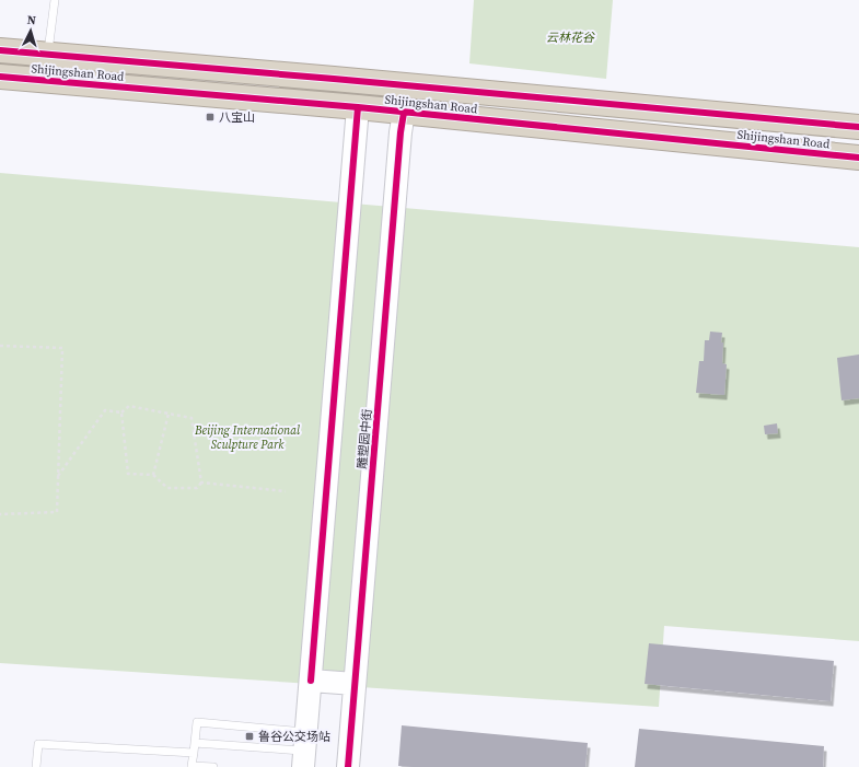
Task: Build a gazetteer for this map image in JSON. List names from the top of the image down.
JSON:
{
  "streets": {
    "highway": ["Shijingshan Road"],
    "main road": ["雕塑园中街"]
  },
  "crossings": [
    ["Shijingshan Road", "雕塑园中街"]
  ],
  "parks": ["云林花谷", "Beijing International Sculpture Park"],
  "places": {
    "transit": ["八宝山", "鲁谷公交场站"]
  },
  "north": "top"
}
